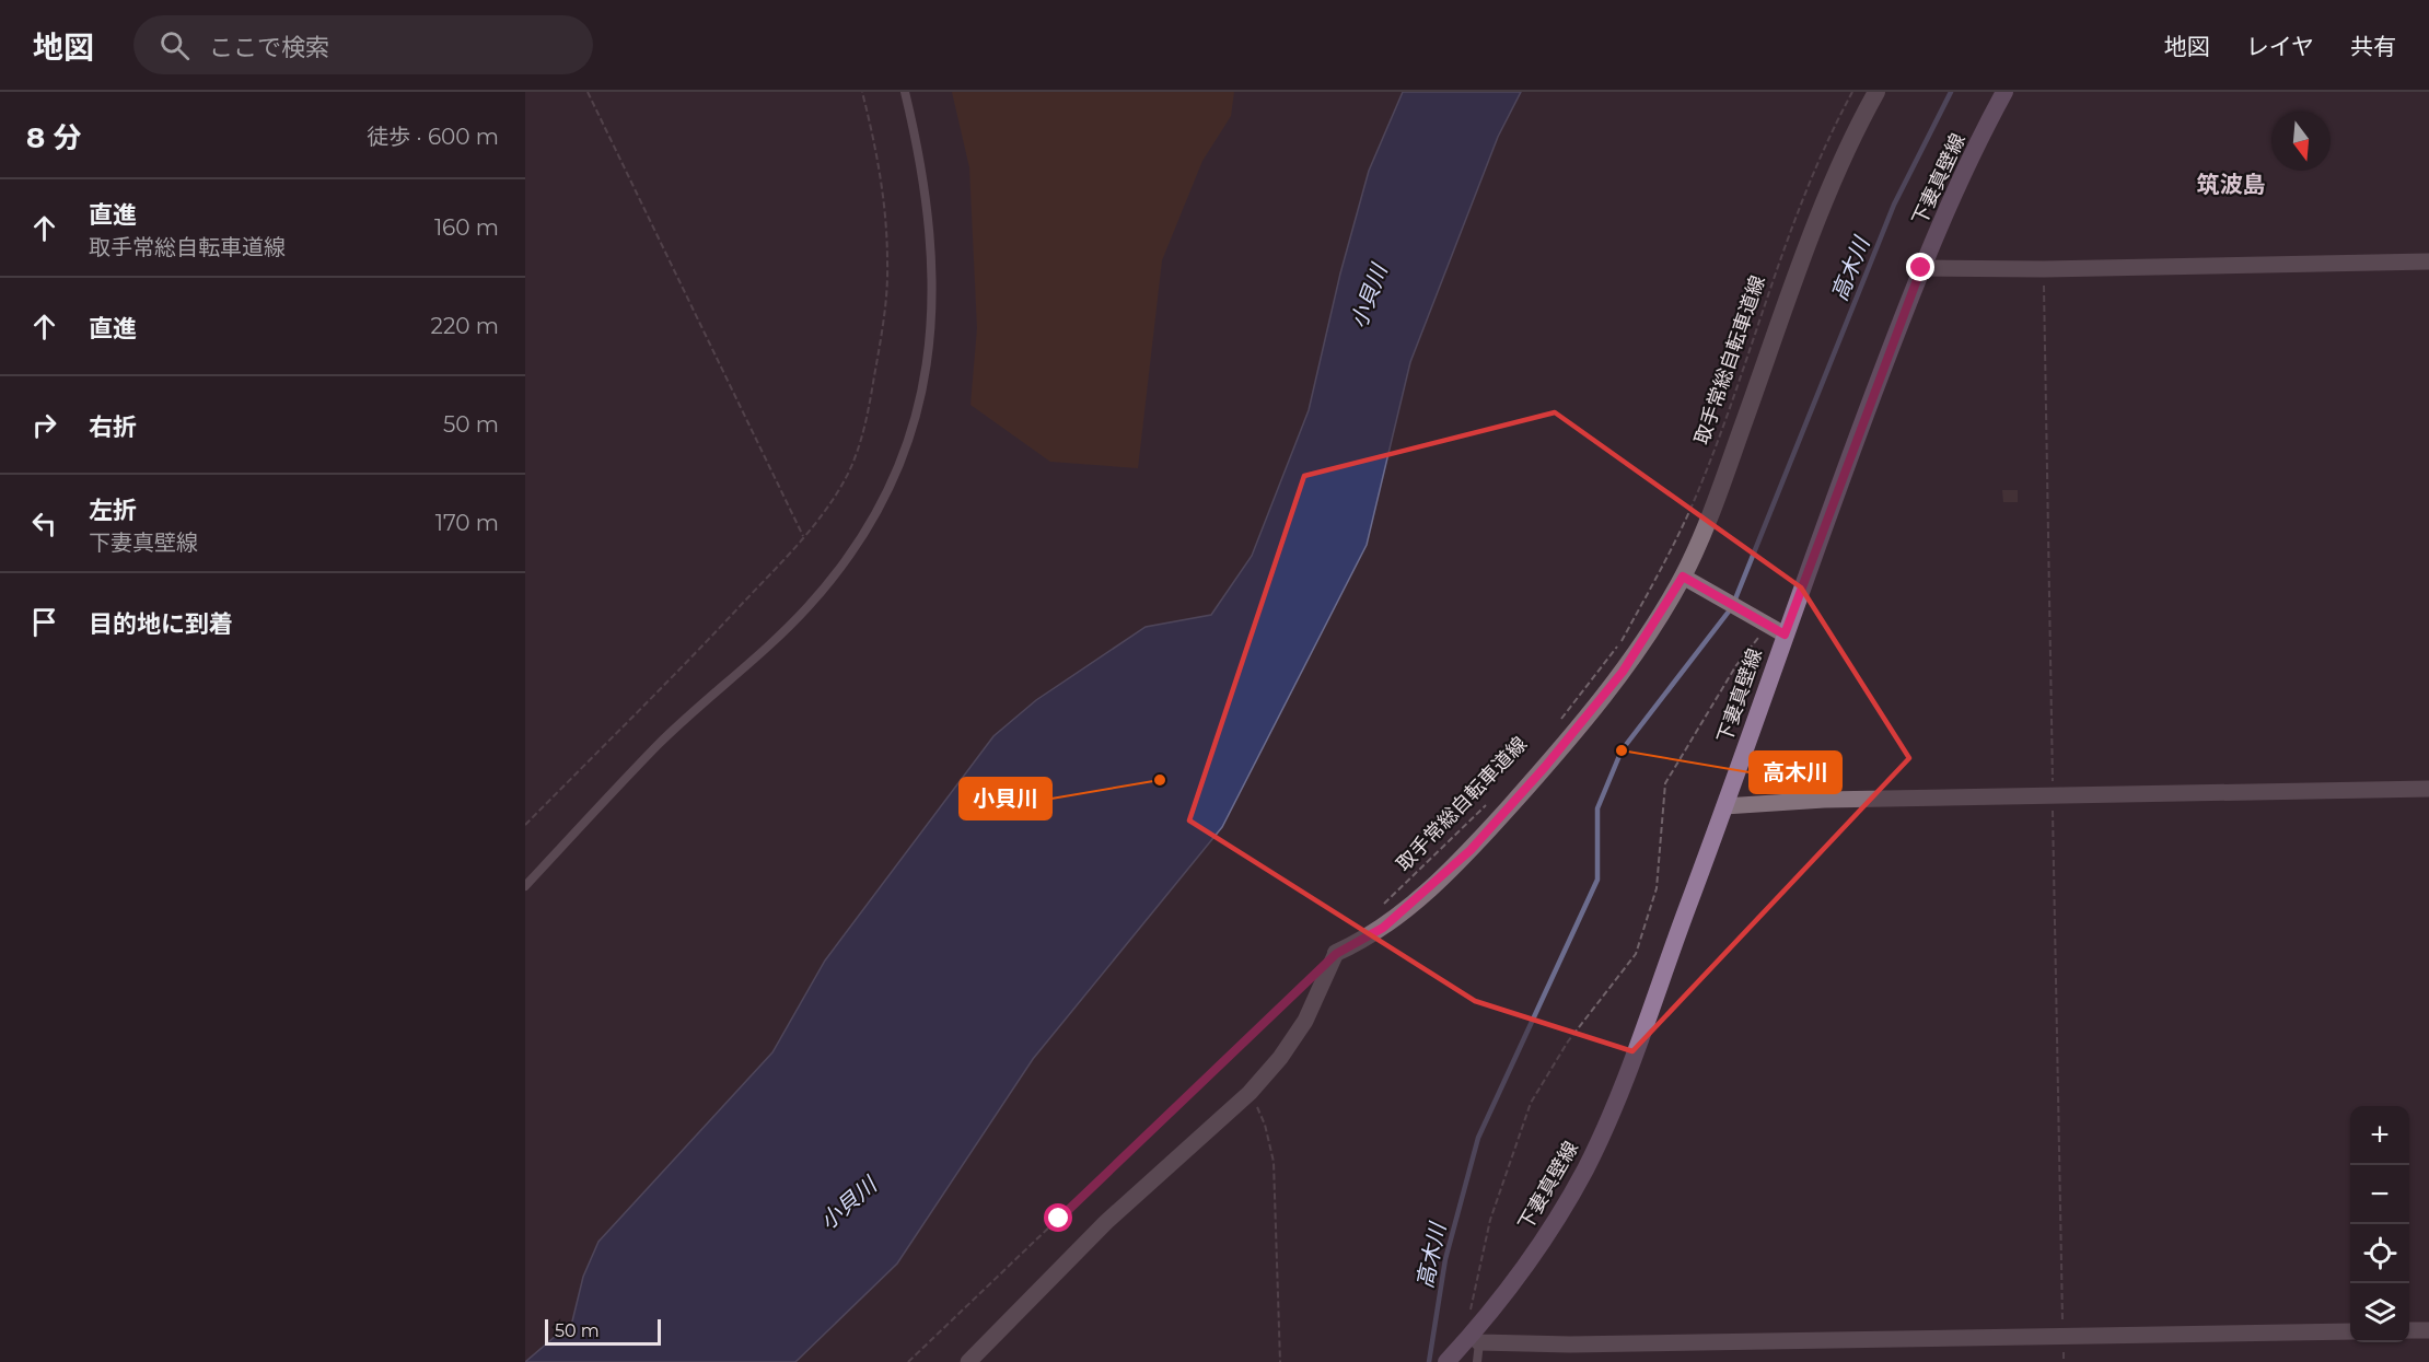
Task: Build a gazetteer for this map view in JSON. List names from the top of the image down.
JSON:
{
  "streets": {
    "main road": ["下妻真壁線"],
    "path": ["取手常総自転車道線"]
  },
  "districts": ["筑波島"],
  "water": ["高木川", "小貝川"],
  "places": ["高木川", "小貝川"],
  "scale_bar": "50 m",
  "north": "bottom",
  "page": {
    "header": "地図",
    "search": "ここで検索",
    "nav": ["地図", "レイヤ", "共有"],
    "heading": ["8 分", "徒歩 · 600 m"],
    "list": [
      ["直進", "取手常総自転車道線", "160 m"],
      ["直進", "220 m"],
      ["右折", "50 m"],
      ["左折", "下妻真壁線", "170 m"],
      "目的地に到着"
    ],
    "map_buttons": ["+", "−"],
    "scale": "50 m"
  }
}
